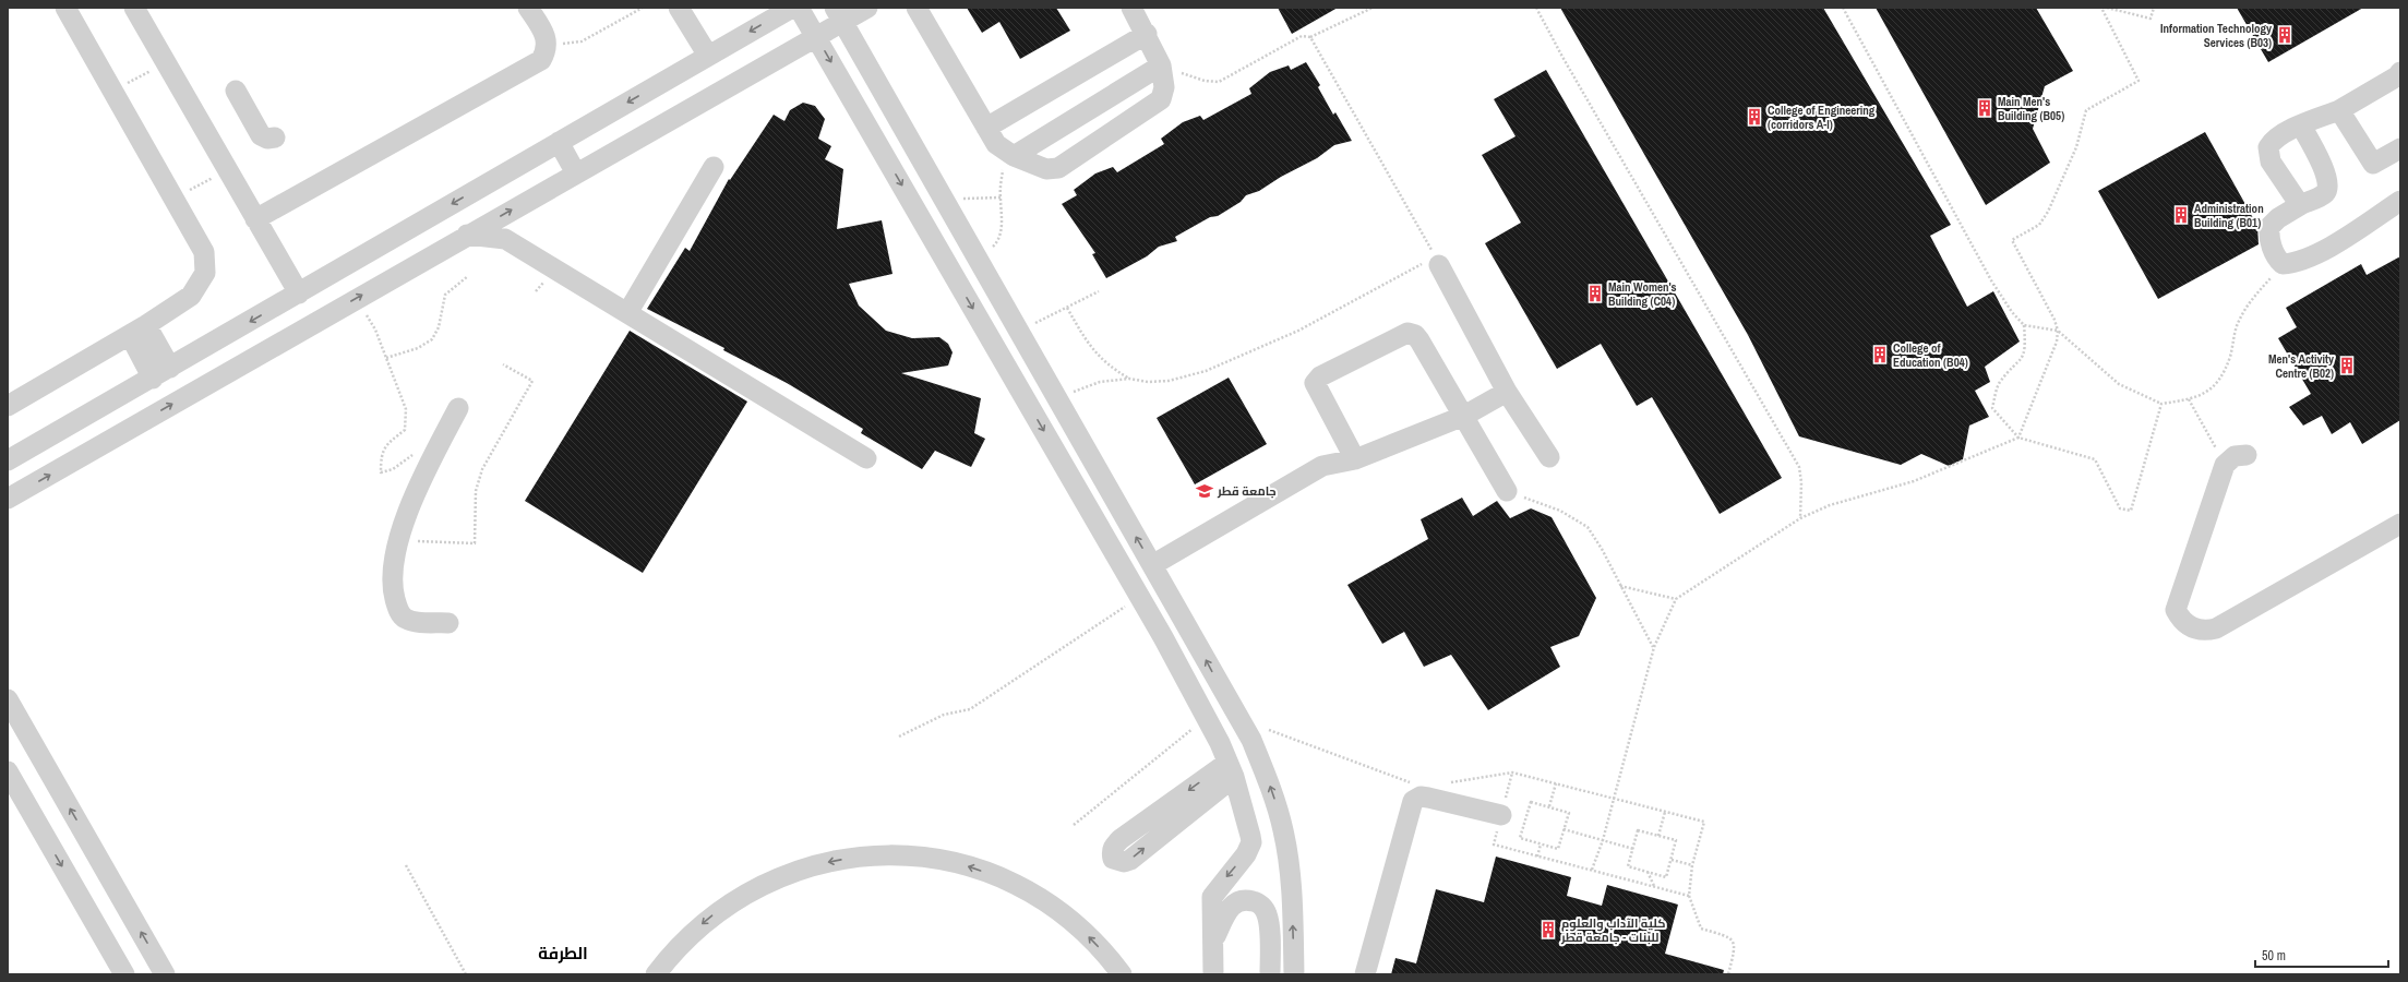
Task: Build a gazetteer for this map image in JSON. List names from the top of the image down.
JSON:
{
  "districts": ["الطرفة"],
  "places": {
    "building": [
      "Information Technology Services (B03)",
      "Main Men's Building (B05)",
      "College of Engineering (corridors A-I)",
      "Administration Building (B01)",
      "Main Women's Building (C04)",
      "College of Education (B04)",
      "Men's Activity Centre (B02)",
      "كلية الآداب والعلوم للبنات - جامعة قطر"
    ],
    "school or university": ["جامعة قطر"]
  },
  "scale_bar": "50 m"
}
